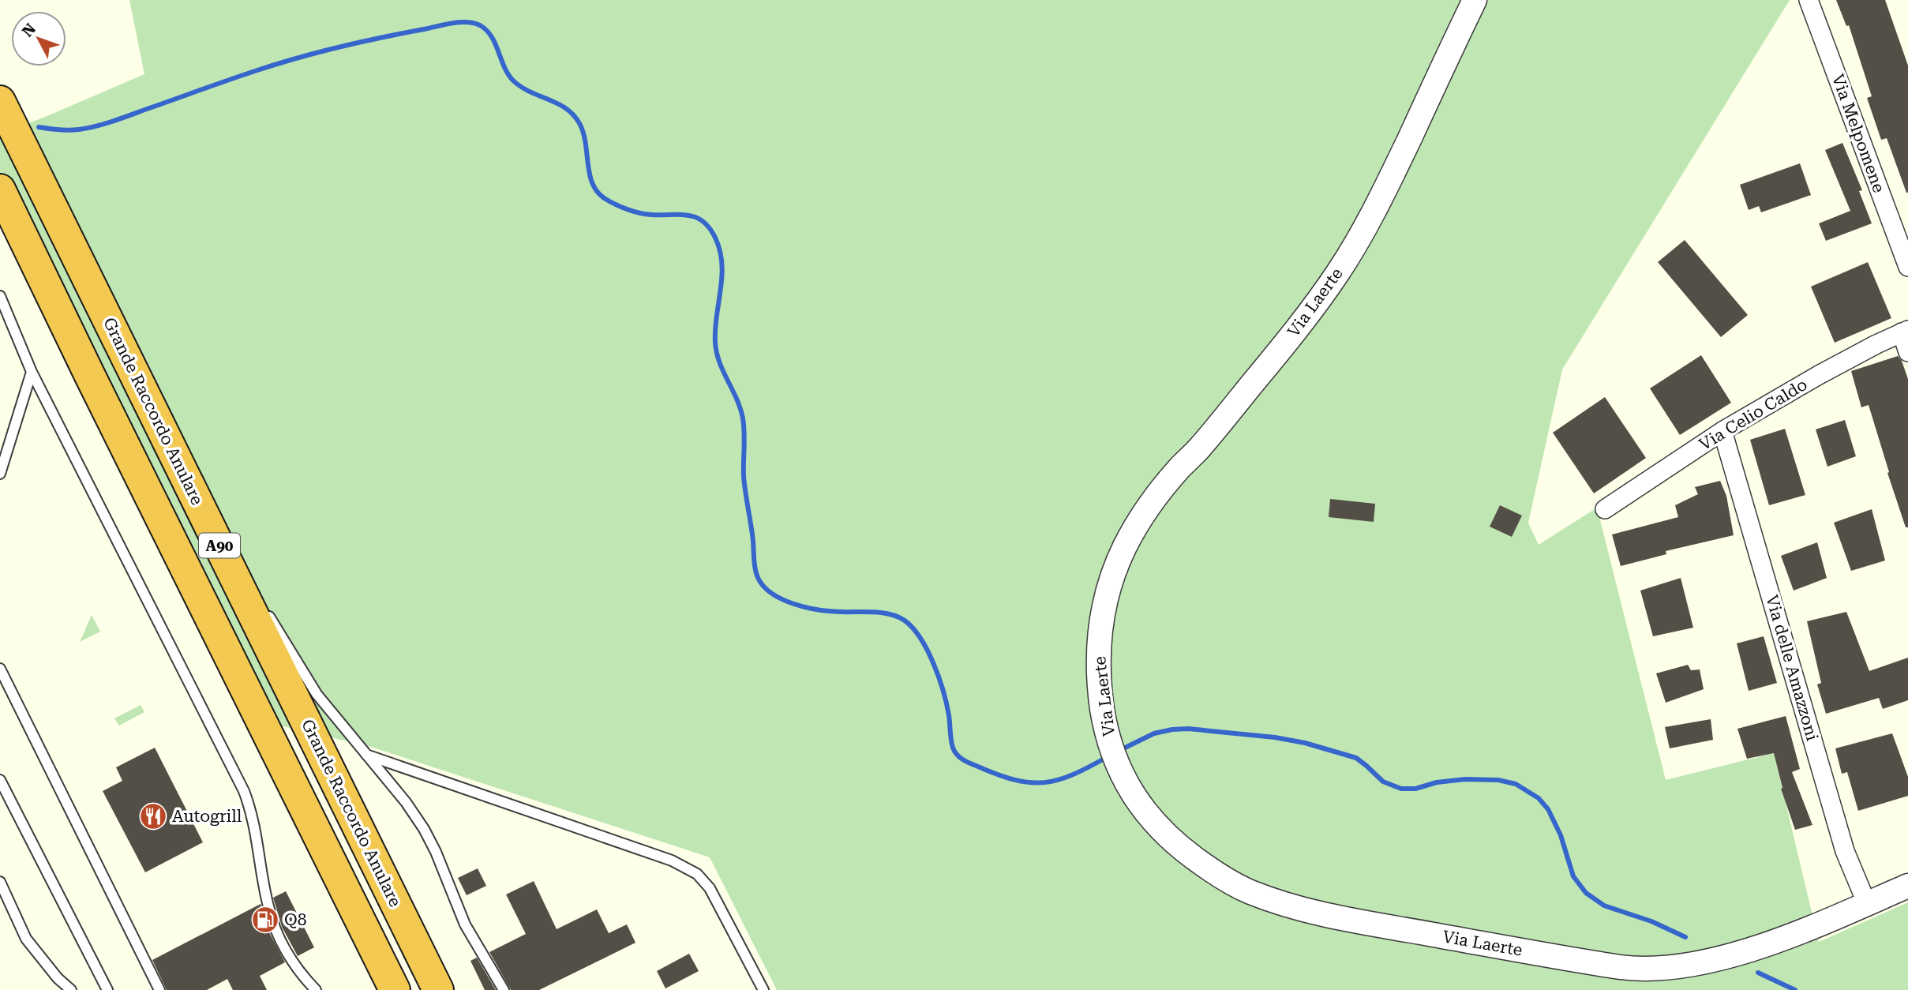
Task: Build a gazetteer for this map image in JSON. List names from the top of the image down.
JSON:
{
  "streets": {
    "highway": ["Grande Raccordo Anulare", "A90"],
    "street": [
      "Via Melpomene",
      "Via Laerte",
      "Via Celio Caldo",
      "Via delle Amazzoni"
    ]
  },
  "crossings": [
    ["Via Laerte", "Via delle Amazzoni"],
    ["Via Celio Caldo", "Via delle Amazzoni"]
  ],
  "places": {
    "restaurant": ["Autogrill"],
    "fuel station": ["Q8"]
  },
  "north": "top left"
}
